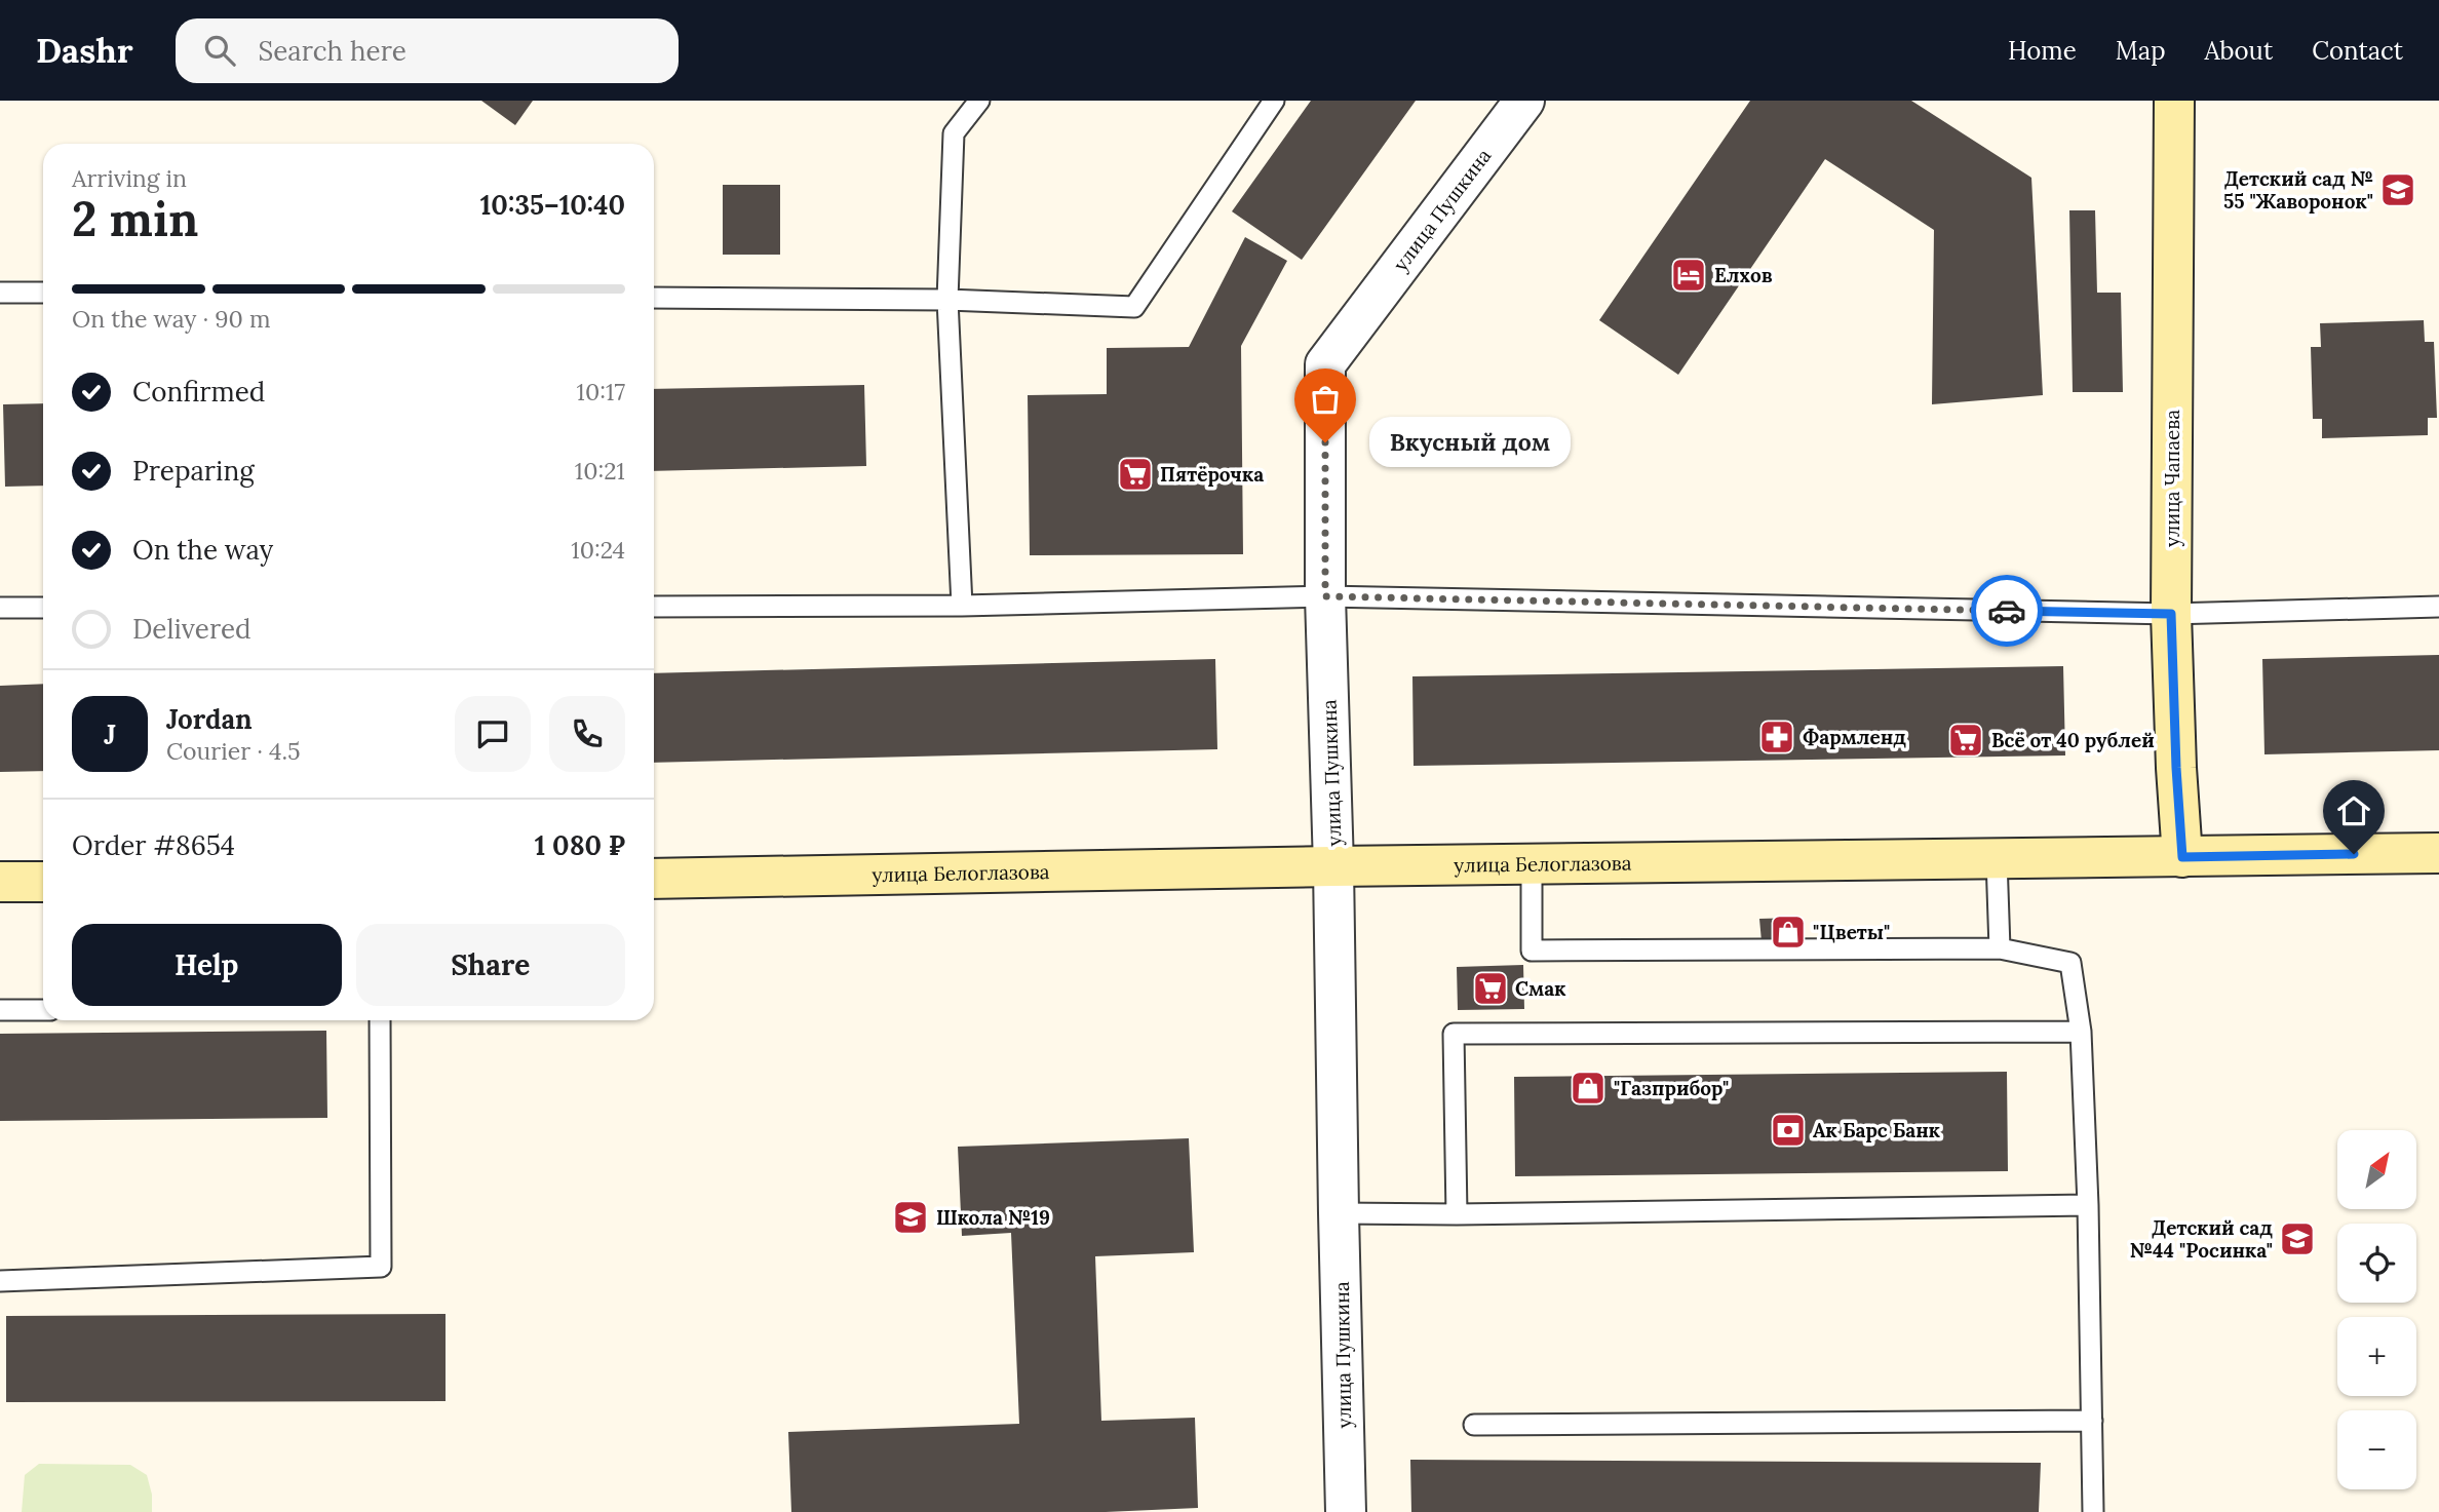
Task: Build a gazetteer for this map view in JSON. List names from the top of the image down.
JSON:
{
  "streets": {
    "street": ["улица Пушкина", "улица Чапаева", "улица Белоглазова"]
  },
  "crossings": [
    ["улица Пушкина", "улица Белоглазова"],
    ["улица Чапаева", "улица Белоглазова"]
  ],
  "places": {
    "school or university": ["Детский сад № 55 \"Жаворонок\"", "Школа №19", "Детский сад №44 \"Росинка\""],
    "hotel": ["Елхов"],
    "other": ["Вкусный дом"],
    "supermarket": ["Пятёрочка", "Всё от 40 рублей", "Смак"],
    "pharmacy": ["Фармленд"],
    "shop": ["\"Цветы\"", "\"Газприбор\""],
    "bank": ["Ак Барс Банк"]
  },
  "north": "top right",
  "page": {
    "header": "Dashr",
    "search": "Search here",
    "nav": [
      "Home",
      "Map",
      "About",
      "Contact"
    ],
    "heading": ["2 min", "Arriving in", "10:35–10:40"],
    "panel": [
      "Jordan",
      "Courier · 4.5",
      "Order #8654",
      "1 080 ₽"
    ],
    "bar": "On the way · 90 m",
    "list": [
      ["Confirmed", "10:17"],
      ["Preparing", "10:21"],
      ["On the way", "10:24"],
      "Delivered"
    ],
    "bubble": "Вкусный дом",
    "round": "J",
    "buttons": ["Help", "Share"],
    "map_buttons": ["+", "−"]
  }
}
